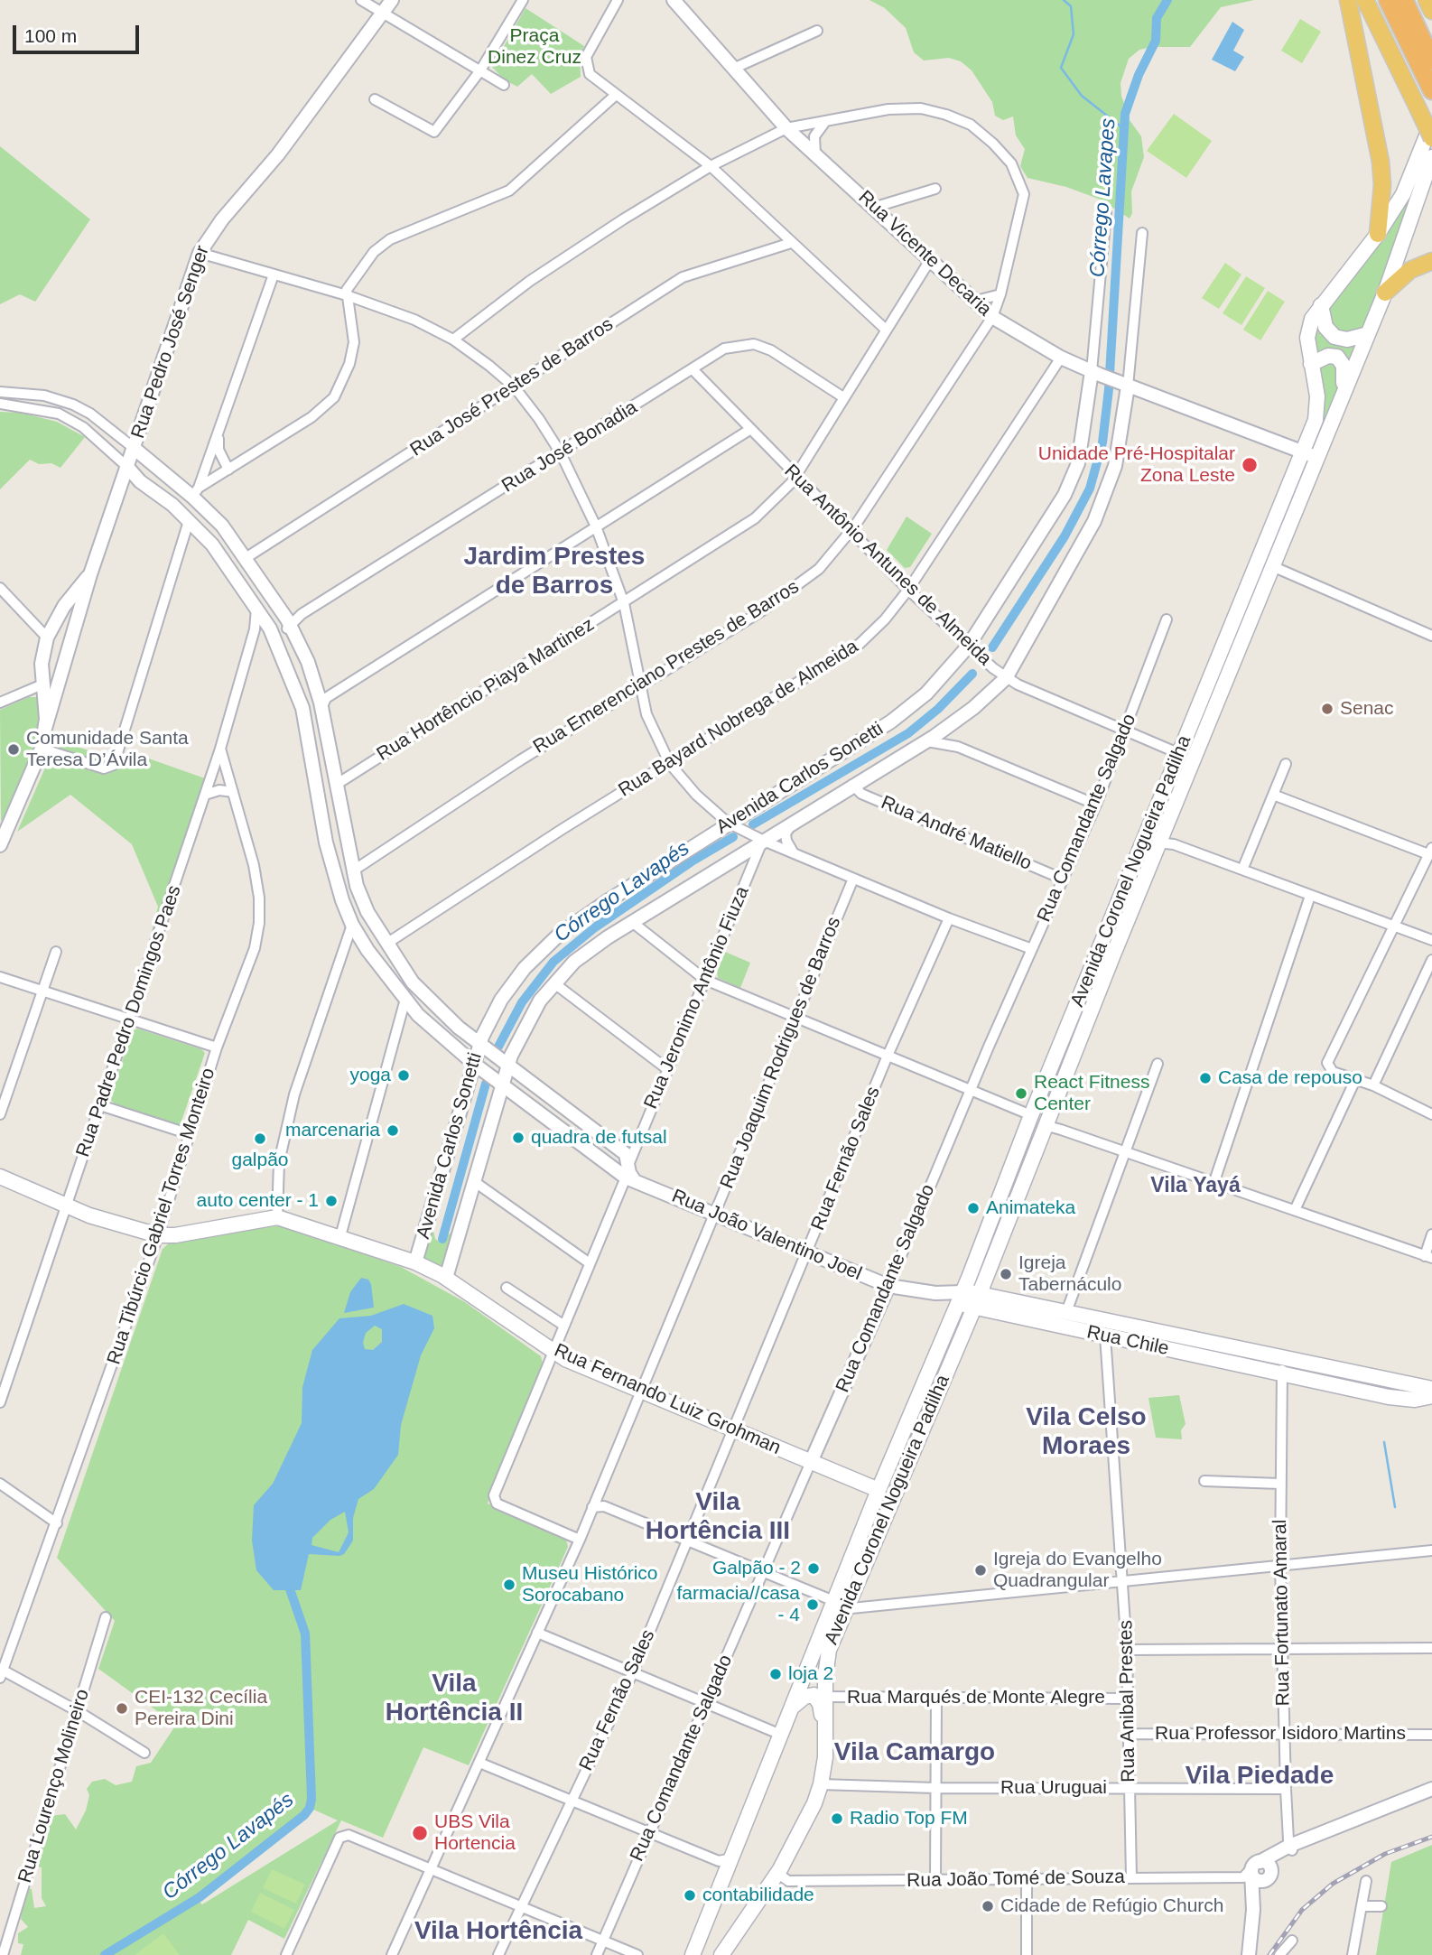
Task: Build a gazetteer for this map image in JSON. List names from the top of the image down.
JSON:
{
  "streets": {
    "main road": ["Avenida Coronel Nogueira Padilha", "Rua Chile", "Rua Fernando Luiz Grohman"],
    "street": [
      "Rua Vicente Decaria",
      "Rua Pedro José Senger",
      "Rua José Prestes de Barros",
      "Rua José Bonadia",
      "Rua Antônio Antunes de Almeida",
      "Rua Emerenciano Prestes de Barros",
      "Rua Hortêncio Piaya Martinez",
      "Rua Bayard Nobrega de Almeida",
      "Avenida Carlos Sonetti",
      "Rua Comandante Salgado",
      "Rua André Matiello",
      "Rua Jeronimo Antônio Fiuza",
      "Rua Padre Pedro Domingos Paes",
      "Rua Joaquim Rodrigues de Barros",
      "Rua Fernão Sales",
      "Rua Tibúrcio Gabriel Torres Monteiro",
      "Rua João Valentino Joel",
      "Rua Fortunato Amaral",
      "Rua Marqués de Monte Alegre",
      "Rua Anibal Prestes",
      "Rua Professor Isidoro Martins",
      "Rua Lourenço Molineiro",
      "Rua Uruguai",
      "Rua João Tomé de Souza"
    ]
  },
  "crossings": [
    ["Rua Vicente Decaria", "Rua Emerenciano Prestes de Barros"],
    ["Rua Vicente Decaria", "Rua Hortêncio Piaya Martinez"],
    ["Rua Vicente Decaria", "Rua Bayard Nobrega de Almeida"],
    ["Rua Vicente Decaria", "Avenida Carlos Sonetti"],
    ["Rua Vicente Decaria", "Avenida Coronel Nogueira Padilha"],
    ["Rua Pedro José Senger", "Rua João Valentino Joel"],
    ["Rua José Prestes de Barros", "Rua João Valentino Joel"],
    ["Rua José Bonadia", "Rua Antônio Antunes de Almeida"],
    ["Rua José Bonadia", "Rua Hortêncio Piaya Martinez"],
    ["Rua José Bonadia", "Rua Padre Pedro Domingos Paes"],
    ["Rua José Bonadia", "Rua João Valentino Joel"],
    ["Rua Antônio Antunes de Almeida", "Rua Emerenciano Prestes de Barros"],
    ["Rua Antônio Antunes de Almeida", "Rua Hortêncio Piaya Martinez"],
    ["Rua Antônio Antunes de Almeida", "Rua Bayard Nobrega de Almeida"],
    ["Rua Antônio Antunes de Almeida", "Avenida Carlos Sonetti"],
    ["Rua Antônio Antunes de Almeida", "Rua Comandante Salgado"],
    ["Rua Antônio Antunes de Almeida", "Avenida Coronel Nogueira Padilha"],
    ["Rua Emerenciano Prestes de Barros", "Rua João Valentino Joel"],
    ["Rua Hortêncio Piaya Martinez", "Rua João Valentino Joel"],
    ["Rua Bayard Nobrega de Almeida", "Avenida Carlos Sonetti"],
    ["Rua Bayard Nobrega de Almeida", "Rua João Valentino Joel"],
    ["Avenida Carlos Sonetti", "Rua André Matiello"],
    ["Avenida Carlos Sonetti", "Rua Jeronimo Antônio Fiuza"],
    ["Avenida Carlos Sonetti", "Rua João Valentino Joel"],
    ["Avenida Carlos Sonetti", "Rua Fernando Luiz Grohman"],
    ["Rua Comandante Salgado", "Rua André Matiello"],
    ["Rua Comandante Salgado", "Rua João Valentino Joel"],
    ["Rua Comandante Salgado", "Rua Fernando Luiz Grohman"],
    ["Avenida Coronel Nogueira Padilha", "Rua João Valentino Joel"],
    ["Avenida Coronel Nogueira Padilha", "Rua Chile"],
    ["Avenida Coronel Nogueira Padilha", "Rua Fernando Luiz Grohman"],
    ["Avenida Coronel Nogueira Padilha", "Rua Marqués de Monte Alegre"],
    ["Rua Jeronimo Antônio Fiuza", "Rua Joaquim Rodrigues de Barros"],
    ["Rua Jeronimo Antônio Fiuza", "Rua João Valentino Joel"],
    ["Rua Jeronimo Antônio Fiuza", "Rua Fernando Luiz Grohman"],
    ["Rua Padre Pedro Domingos Paes", "Rua Tibúrcio Gabriel Torres Monteiro"],
    ["Rua Padre Pedro Domingos Paes", "Rua João Valentino Joel"],
    ["Rua Padre Pedro Domingos Paes", "Rua Fernando Luiz Grohman"],
    ["Rua Joaquim Rodrigues de Barros", "Rua João Valentino Joel"],
    ["Rua Joaquim Rodrigues de Barros", "Rua Fernando Luiz Grohman"],
    ["Rua Fernão Sales", "Rua João Valentino Joel"],
    ["Rua Fernão Sales", "Rua Fernando Luiz Grohman"],
    ["Rua Tibúrcio Gabriel Torres Monteiro", "Rua Fernando Luiz Grohman"],
    ["Rua Chile", "Rua Fortunato Amaral"],
    ["Rua Chile", "Rua Anibal Prestes"],
    ["Rua Fortunato Amaral", "Rua Professor Isidoro Martins"],
    ["Rua Fortunato Amaral", "Rua Uruguai"],
    ["Rua Marqués de Monte Alegre", "Rua Anibal Prestes"],
    ["Rua Anibal Prestes", "Rua Professor Isidoro Martins"],
    ["Rua Anibal Prestes", "Rua Uruguai"],
    ["Rua Anibal Prestes", "Rua João Tomé de Souza"]
  ],
  "districts": [
    "Jardim Prestes de Barros",
    "Vila Yayá",
    "Vila Celso Moraes",
    "Vila Hortência III",
    "Vila Hortência II",
    "Vila Camargo",
    "Vila Piedade",
    "Vila Hortência"
  ],
  "water": ["Córrego Lavapes", "Córrego Lavapés"],
  "parks": ["Praça Dinez Cruz"],
  "places": [
    "Unidade Pré-Hospitalar Zona Leste",
    "Senac",
    "Comunidade Santa Teresa D’Ávila",
    "yoga",
    "Casa de repouso",
    "React Fitness Center",
    "marcenaria",
    "quadra de futsal",
    "galpão",
    "auto center - 1",
    "Animateka",
    "Igreja Tabernáculo",
    "Galpão - 2",
    "Igreja do Evangelho Quadrangular",
    "Museu Histórico Sorocabano",
    "farmacia//casa - 4",
    "loja 2",
    "CEI-132 Cecília Pereira Dini",
    "Radio Top FM",
    "UBS Vila Hortencia",
    "contabilidade",
    "Cidade de Refúgio Church"
  ],
  "scale_bar": "100 m"
}
